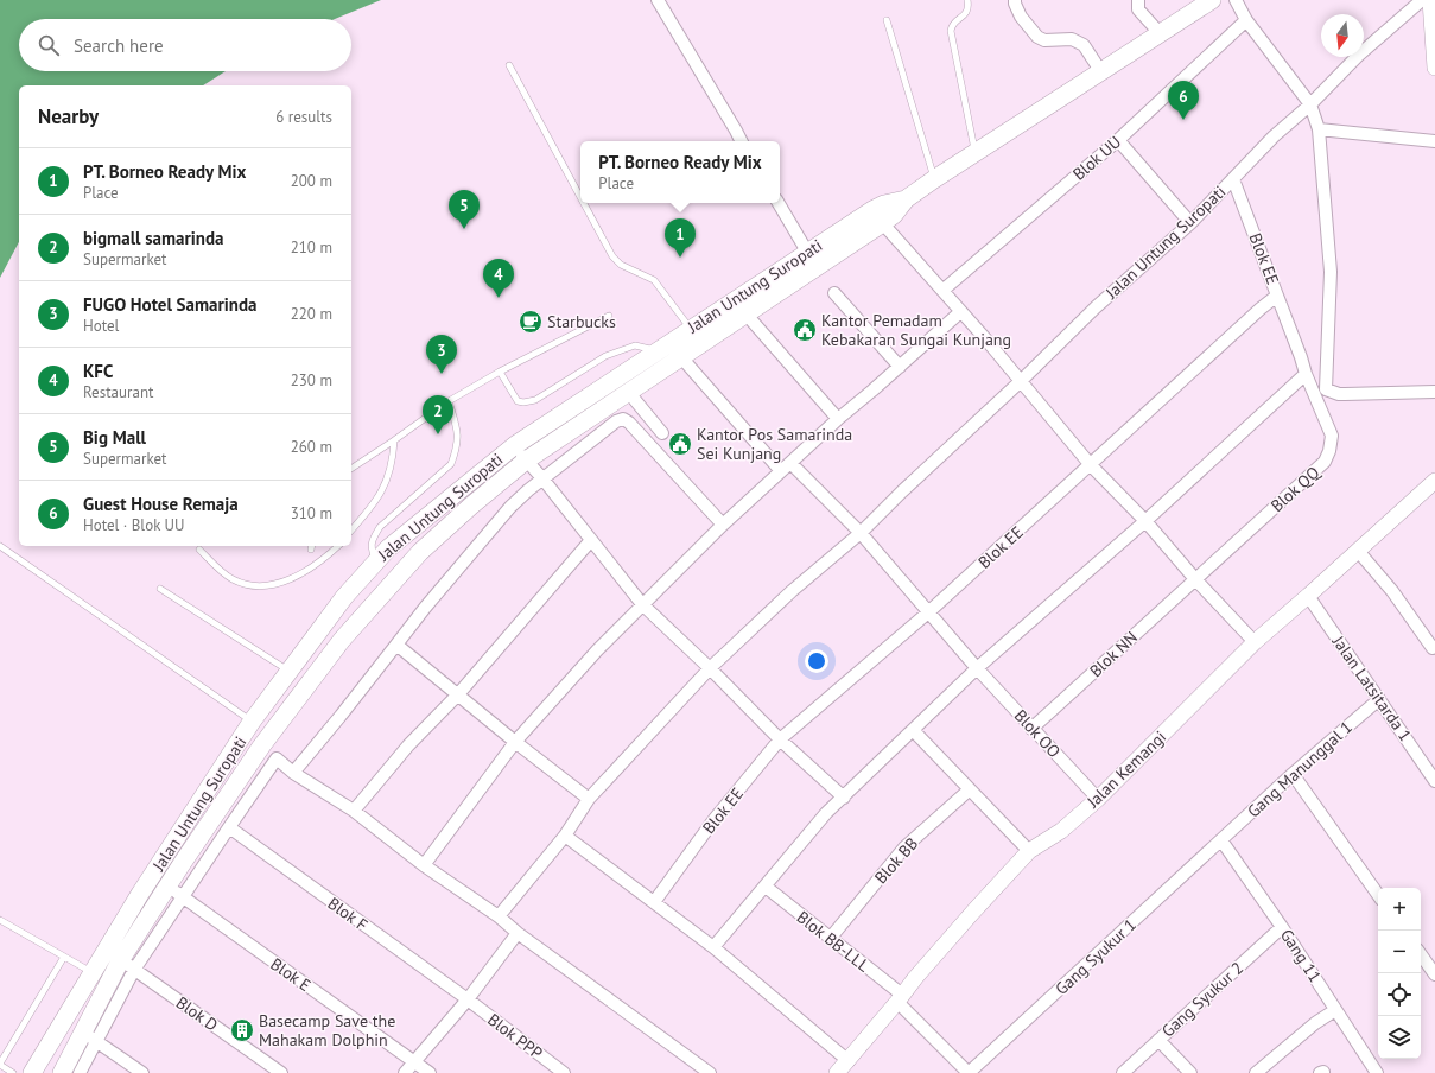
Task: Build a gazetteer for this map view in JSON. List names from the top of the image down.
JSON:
{
  "streets": {
    "main road": ["Jalan Untung Suropati"],
    "street": [
      "Blok UU",
      "Blok EE",
      "Blok QQ",
      "Blok NN",
      "Jalan Latsitarda 1",
      "Blok OO",
      "Jalan Kemangi",
      "Gang Manunggal 1",
      "Blok BB",
      "Blok F",
      "Blok BB-LLL",
      "Gang 11",
      "Gang Syukur 1",
      "Blok E",
      "Gang Syukur 2",
      "Blok D",
      "Blok PPP"
    ]
  },
  "crossings": [
    ["Jalan Untung Suropati", "Blok EE"],
    ["Jalan Untung Suropati", "Blok OO"],
    ["Jalan Untung Suropati", "Blok E"],
    ["Jalan Untung Suropati", "Blok D"],
    ["Blok EE", "Blok QQ"],
    ["Blok EE", "Blok OO"],
    ["Blok QQ", "Blok NN"],
    ["Blok NN", "Blok OO"],
    ["Jalan Latsitarda 1", "Jalan Kemangi"],
    ["Jalan Latsitarda 1", "Gang Manunggal 1"],
    ["Blok OO", "Jalan Kemangi"],
    ["Jalan Kemangi", "Blok BB-LLL"],
    ["Gang Manunggal 1", "Gang 11"],
    ["Gang Manunggal 1", "Gang Syukur 1"],
    ["Blok BB", "Blok BB-LLL"],
    ["Blok F", "Blok PPP"],
    ["Blok BB-LLL", "Gang Syukur 1"],
    ["Gang 11", "Gang Syukur 1"],
    ["Gang 11", "Gang Syukur 2"]
  ],
  "places": {
    "cafe": ["Starbucks"],
    "public building": ["Kantor Pemadam Kebakaran Sungai Kunjang", "Kantor Pos Samarinda Sei Kunjang"],
    "building": ["Basecamp Save the Mahakam Dolphin"]
  },
  "north": "bottom",
  "page": {
    "search": "Search here",
    "pins": [
      "6",
      "5",
      "1",
      "4",
      "3",
      "2"
    ],
    "heading": ["Nearby", "6 results"],
    "popup": ["PT. Borneo Ready Mix", "Place"],
    "list": [
      {
        "mark": "1",
        "name": "PT. Borneo Ready Mix",
        "note": "Place",
        "value": "200 m"
      },
      {
        "mark": "2",
        "name": "bigmall samarinda",
        "note": "Supermarket",
        "value": "210 m"
      },
      {
        "mark": "3",
        "name": "FUGO Hotel Samarinda",
        "note": "Hotel",
        "value": "220 m"
      },
      {
        "mark": "4",
        "name": "KFC",
        "note": "Restaurant",
        "value": "230 m"
      },
      {
        "mark": "5",
        "name": "Big Mall",
        "note": "Supermarket",
        "value": "260 m"
      },
      {
        "mark": "6",
        "name": "Guest House Remaja",
        "note": "Hotel · Blok UU",
        "value": "310 m"
      }
    ],
    "map_buttons": ["+", "−"]
  }
}
